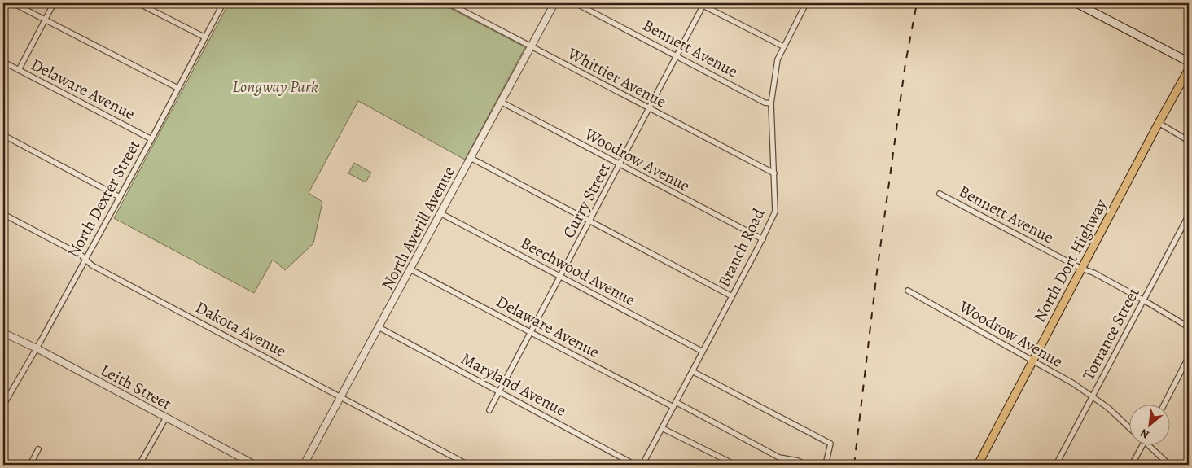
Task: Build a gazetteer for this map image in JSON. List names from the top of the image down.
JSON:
{
  "streets": {
    "main road": ["North Dort Highway"],
    "street": [
      "Bennett Avenue",
      "Whittier Avenue",
      "Delaware Avenue",
      "Woodrow Avenue",
      "North Dexter Street",
      "Curry Street",
      "North Averill Avenue",
      "Branch Road",
      "Beechwood Avenue",
      "Dakota Avenue",
      "Torrance Street",
      "Maryland Avenue",
      "Leith Street"
    ]
  },
  "crossings": [
    ["Bennett Avenue", "Curry Street"],
    ["Bennett Avenue", "Branch Road"],
    ["Bennett Avenue", "North Dort Highway"],
    ["Bennett Avenue", "Torrance Street"],
    ["Whittier Avenue", "Curry Street"],
    ["Whittier Avenue", "North Averill Avenue"],
    ["Whittier Avenue", "Branch Road"],
    ["Delaware Avenue", "North Dexter Street"],
    ["Delaware Avenue", "Curry Street"],
    ["Delaware Avenue", "North Averill Avenue"],
    ["Delaware Avenue", "Branch Road"],
    ["Woodrow Avenue", "Curry Street"],
    ["Woodrow Avenue", "North Averill Avenue"],
    ["Woodrow Avenue", "Branch Road"],
    ["Woodrow Avenue", "North Dort Highway"],
    ["Woodrow Avenue", "Torrance Street"],
    ["North Dexter Street", "Dakota Avenue"],
    ["North Dexter Street", "Leith Street"],
    ["Curry Street", "Beechwood Avenue"],
    ["Curry Street", "Maryland Avenue"],
    ["North Averill Avenue", "Beechwood Avenue"],
    ["North Averill Avenue", "Dakota Avenue"],
    ["North Averill Avenue", "Maryland Avenue"],
    ["Branch Road", "Beechwood Avenue"]
  ],
  "parks": ["Longway Park"],
  "north": "bottom left"
}
